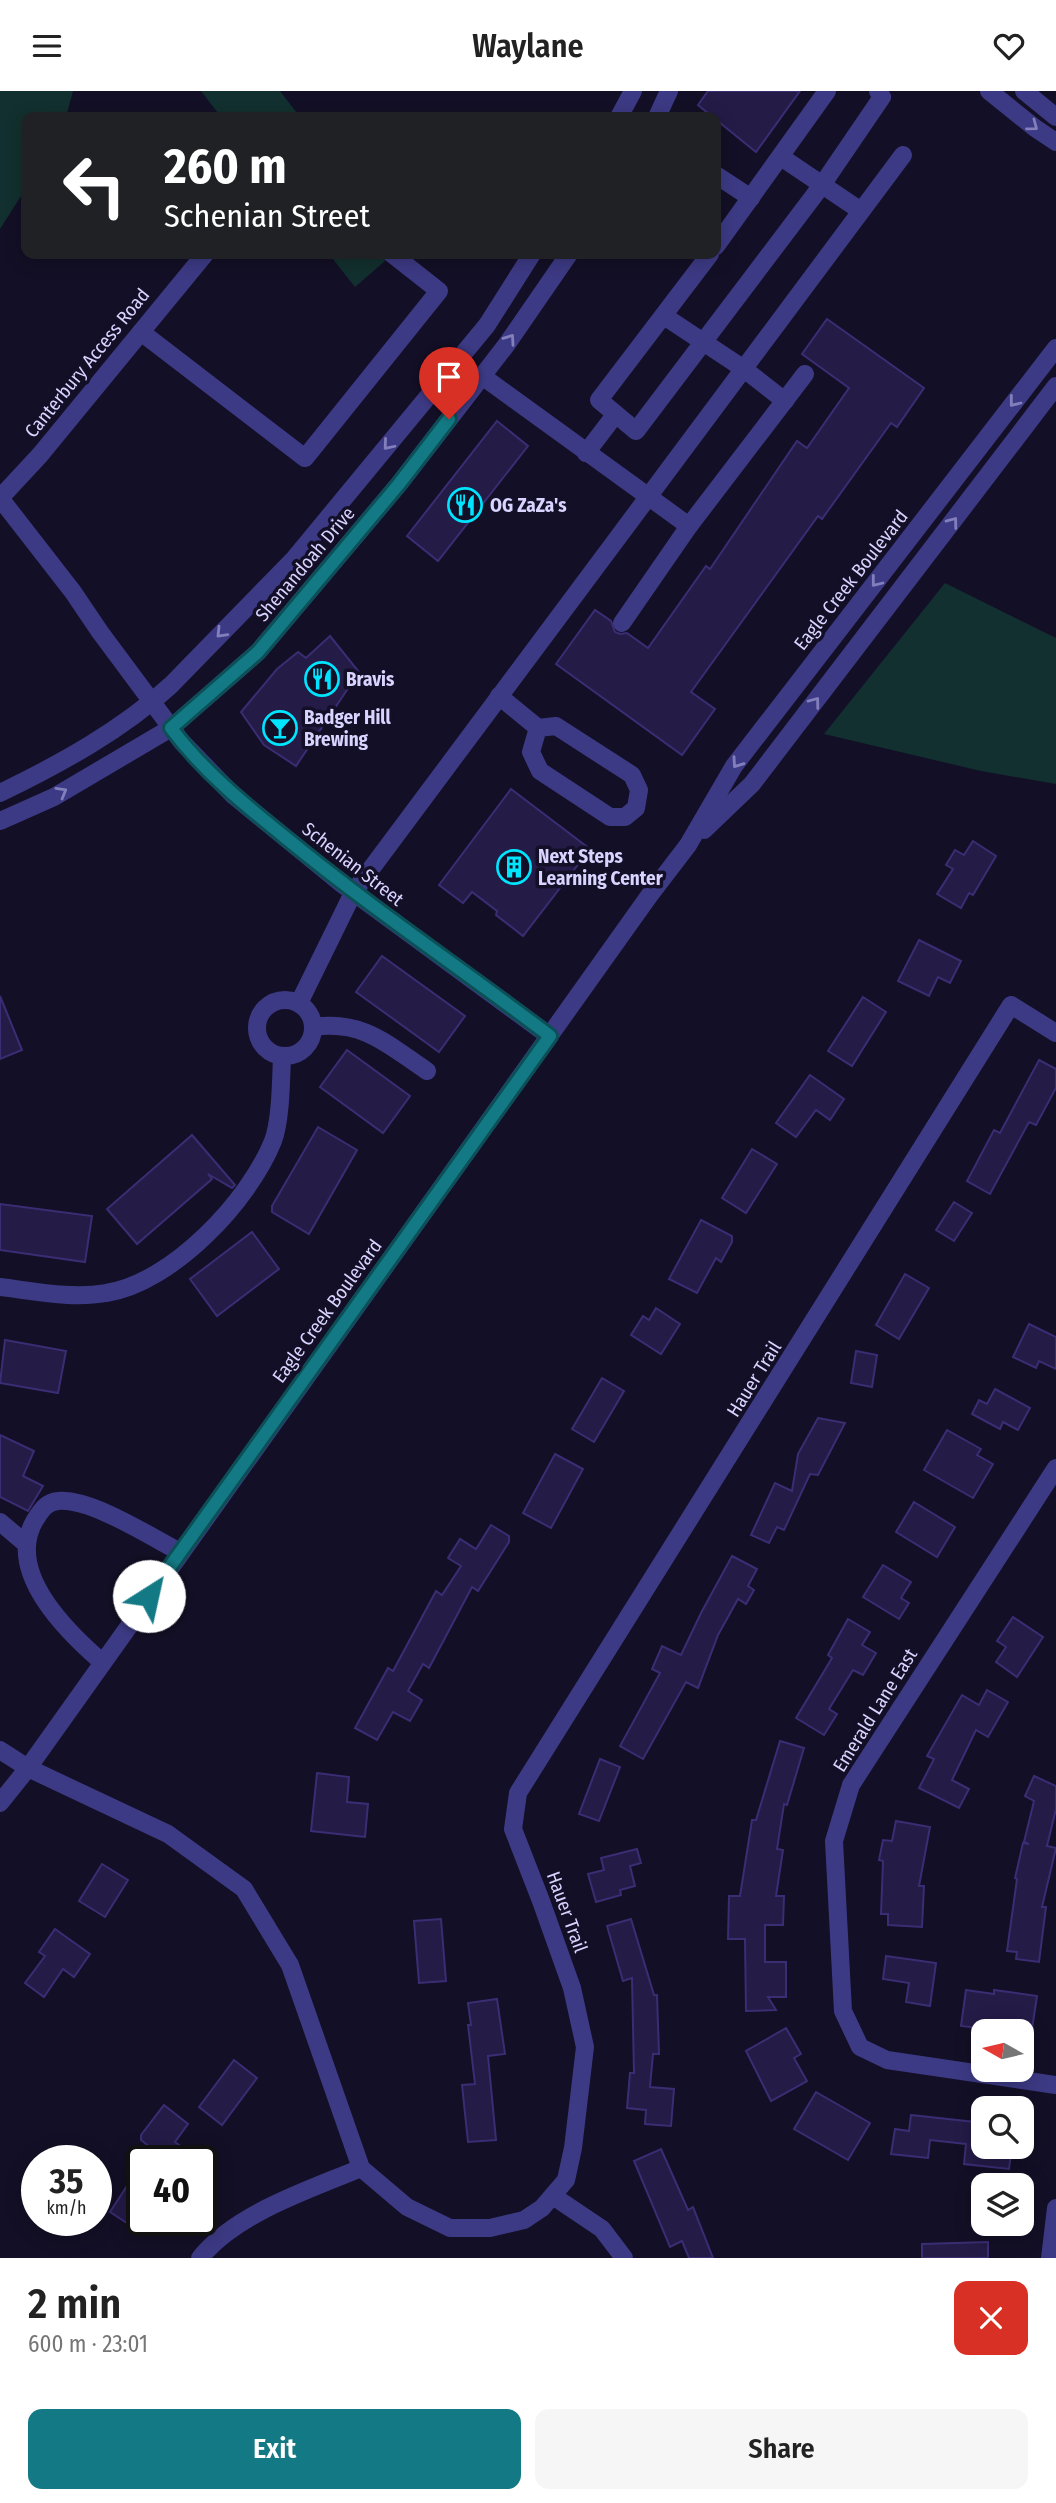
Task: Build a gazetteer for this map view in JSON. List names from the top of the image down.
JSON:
{
  "streets": {
    "street": [
      "Canterbury Access Road",
      "Shenandoah Drive",
      "Eagle Creek Boulevard",
      "Schenian Street",
      "Hauer Trail",
      "Emerald Lane East"
    ]
  },
  "crossings": [
    ["Canterbury Access Road", "Schenian Street"],
    ["Shenandoah Drive", "Schenian Street"],
    ["Eagle Creek Boulevard", "Schenian Street"]
  ],
  "places": {
    "restaurant": ["OG ZaZa's", "Bravis"],
    "bar": ["Badger Hill Brewing"],
    "building": ["Next Steps Learning Center"]
  },
  "north": "left",
  "page": {
    "header": "Waylane",
    "turn": ["260 m", "Schenian Street"],
    "speed": "35 km/h",
    "limit": "40",
    "heading": ["2 min", "600 m · 23:01"],
    "buttons": ["Exit", "Share"]
  }
}
